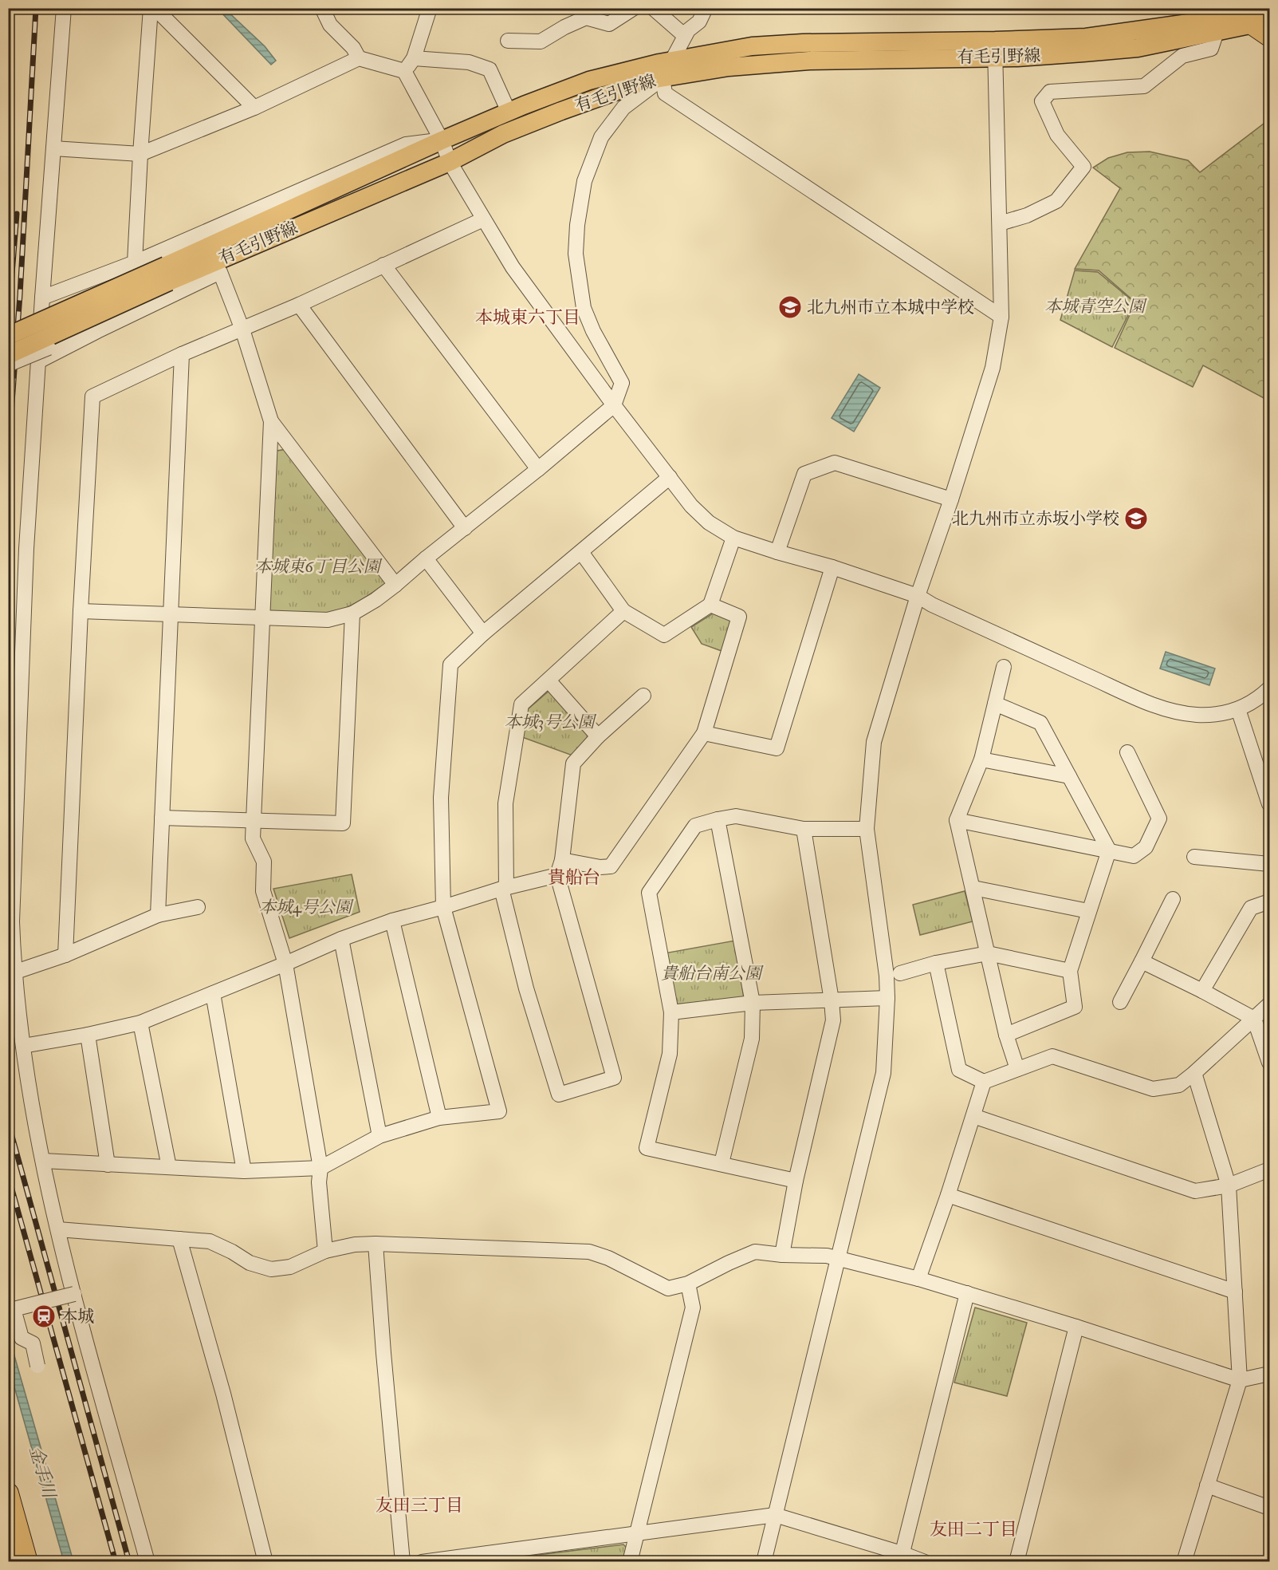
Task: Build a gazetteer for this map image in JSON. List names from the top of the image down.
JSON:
{
  "streets": {
    "main road": ["有毛引野線"]
  },
  "districts": [
    "本城東六丁目",
    "貴船台",
    "友田三丁目",
    "友田二丁目"
  ],
  "water": ["金手川"],
  "parks": [
    "本城青空公園",
    "本城東6丁目公園",
    "本城3号公園",
    "本城4号公園",
    "貴船台南公園"
  ],
  "places": {
    "school or university": ["北九州市立本城中学校", "北九州市立赤坂小学校"],
    "station": ["本城"]
  }
}
